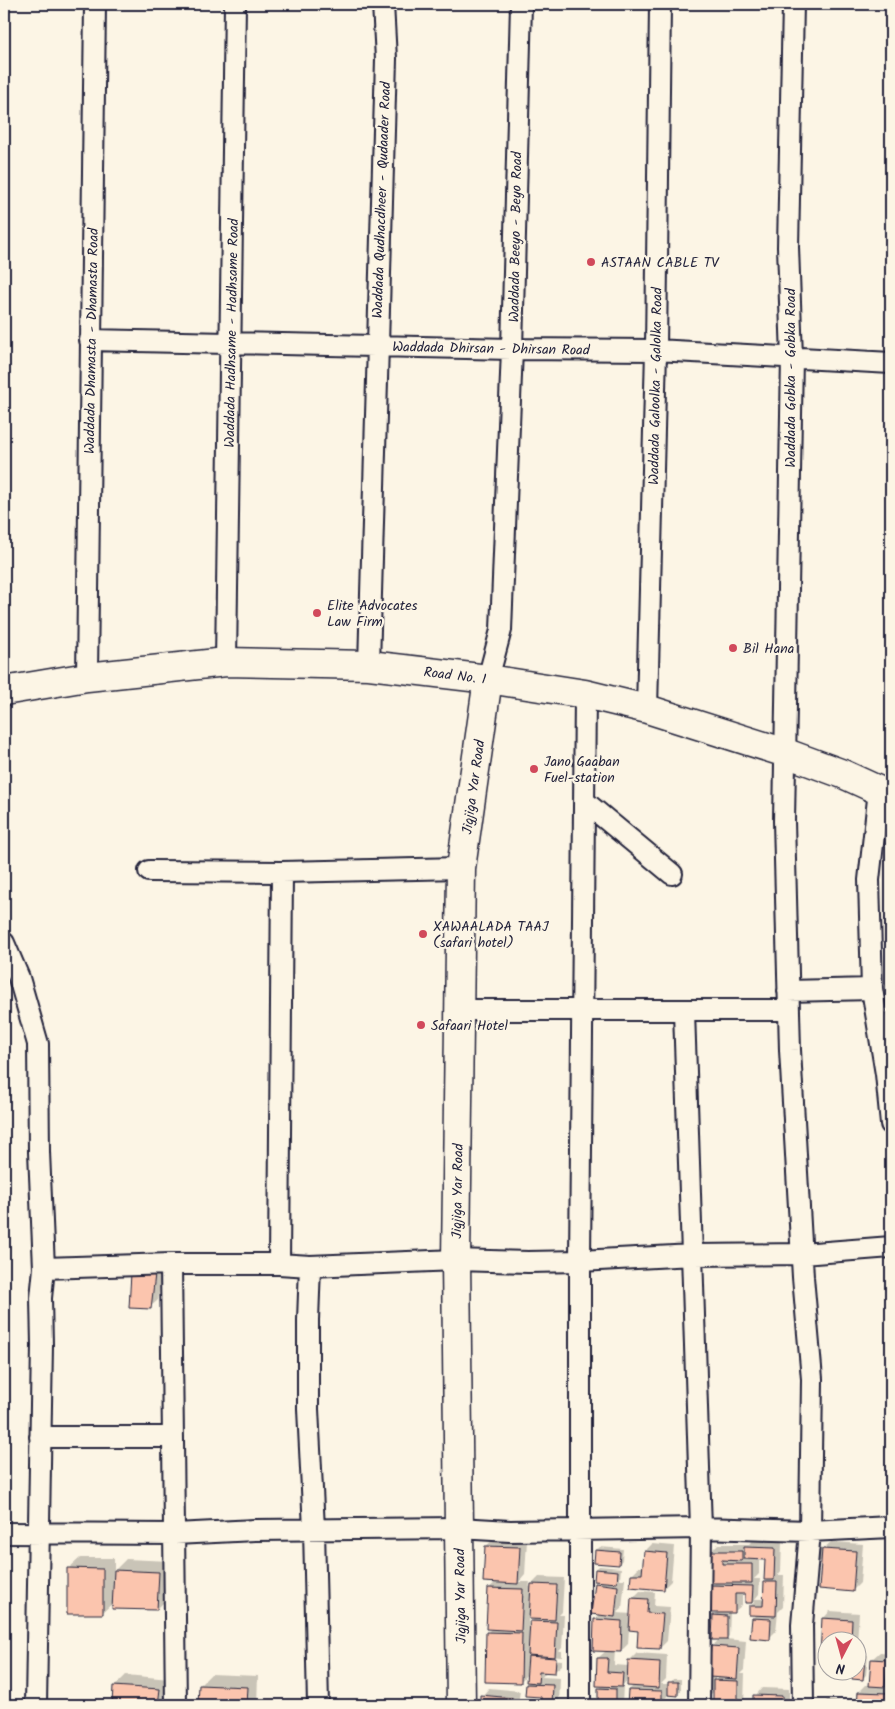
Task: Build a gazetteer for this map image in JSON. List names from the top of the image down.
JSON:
{
  "streets": {
    "main road": ["Road No. 1", "Jigjiga Yar Road"],
    "street": [
      "Waddada Qudhacdheer - Qudaader Road",
      "Waddada Beeyo - Beyo Road",
      "Waddada Hadhsame - Hadhsame Road",
      "Waddada Dhamasta - Dhamasta Road",
      "Waddada Dhirsan - Dhirsan Road",
      "Waddada Gobka - Gobka Road",
      "Waddada Galoolka - Galolka Road"
    ]
  },
  "crossings": [
    ["Waddada Qudhacdheer - Qudaader Road", "Waddada Dhirsan - Dhirsan Road"],
    ["Waddada Qudhacdheer - Qudaader Road", "Road No. 1"],
    ["Waddada Beeyo - Beyo Road", "Waddada Dhirsan - Dhirsan Road"],
    ["Waddada Beeyo - Beyo Road", "Road No. 1"],
    ["Waddada Beeyo - Beyo Road", "Jigjiga Yar Road"],
    ["Waddada Hadhsame - Hadhsame Road", "Waddada Dhirsan - Dhirsan Road"],
    ["Waddada Hadhsame - Hadhsame Road", "Road No. 1"],
    ["Waddada Dhamasta - Dhamasta Road", "Waddada Dhirsan - Dhirsan Road"],
    ["Waddada Dhamasta - Dhamasta Road", "Road No. 1"],
    ["Waddada Dhirsan - Dhirsan Road", "Waddada Gobka - Gobka Road"],
    ["Waddada Dhirsan - Dhirsan Road", "Waddada Galoolka - Galolka Road"],
    ["Waddada Gobka - Gobka Road", "Road No. 1"],
    ["Waddada Galoolka - Galolka Road", "Road No. 1"],
    ["Road No. 1", "Jigjiga Yar Road"]
  ],
  "places": [
    "ASTAAN CABLE TV",
    "Elite Advocates Law Firm",
    "Bil Hana",
    "Jano Gaaban Fuel-station",
    "XAWAALADA TAAJ (safari hotel)",
    "Safaari Hotel"
  ],
  "north": "bottom"
}
